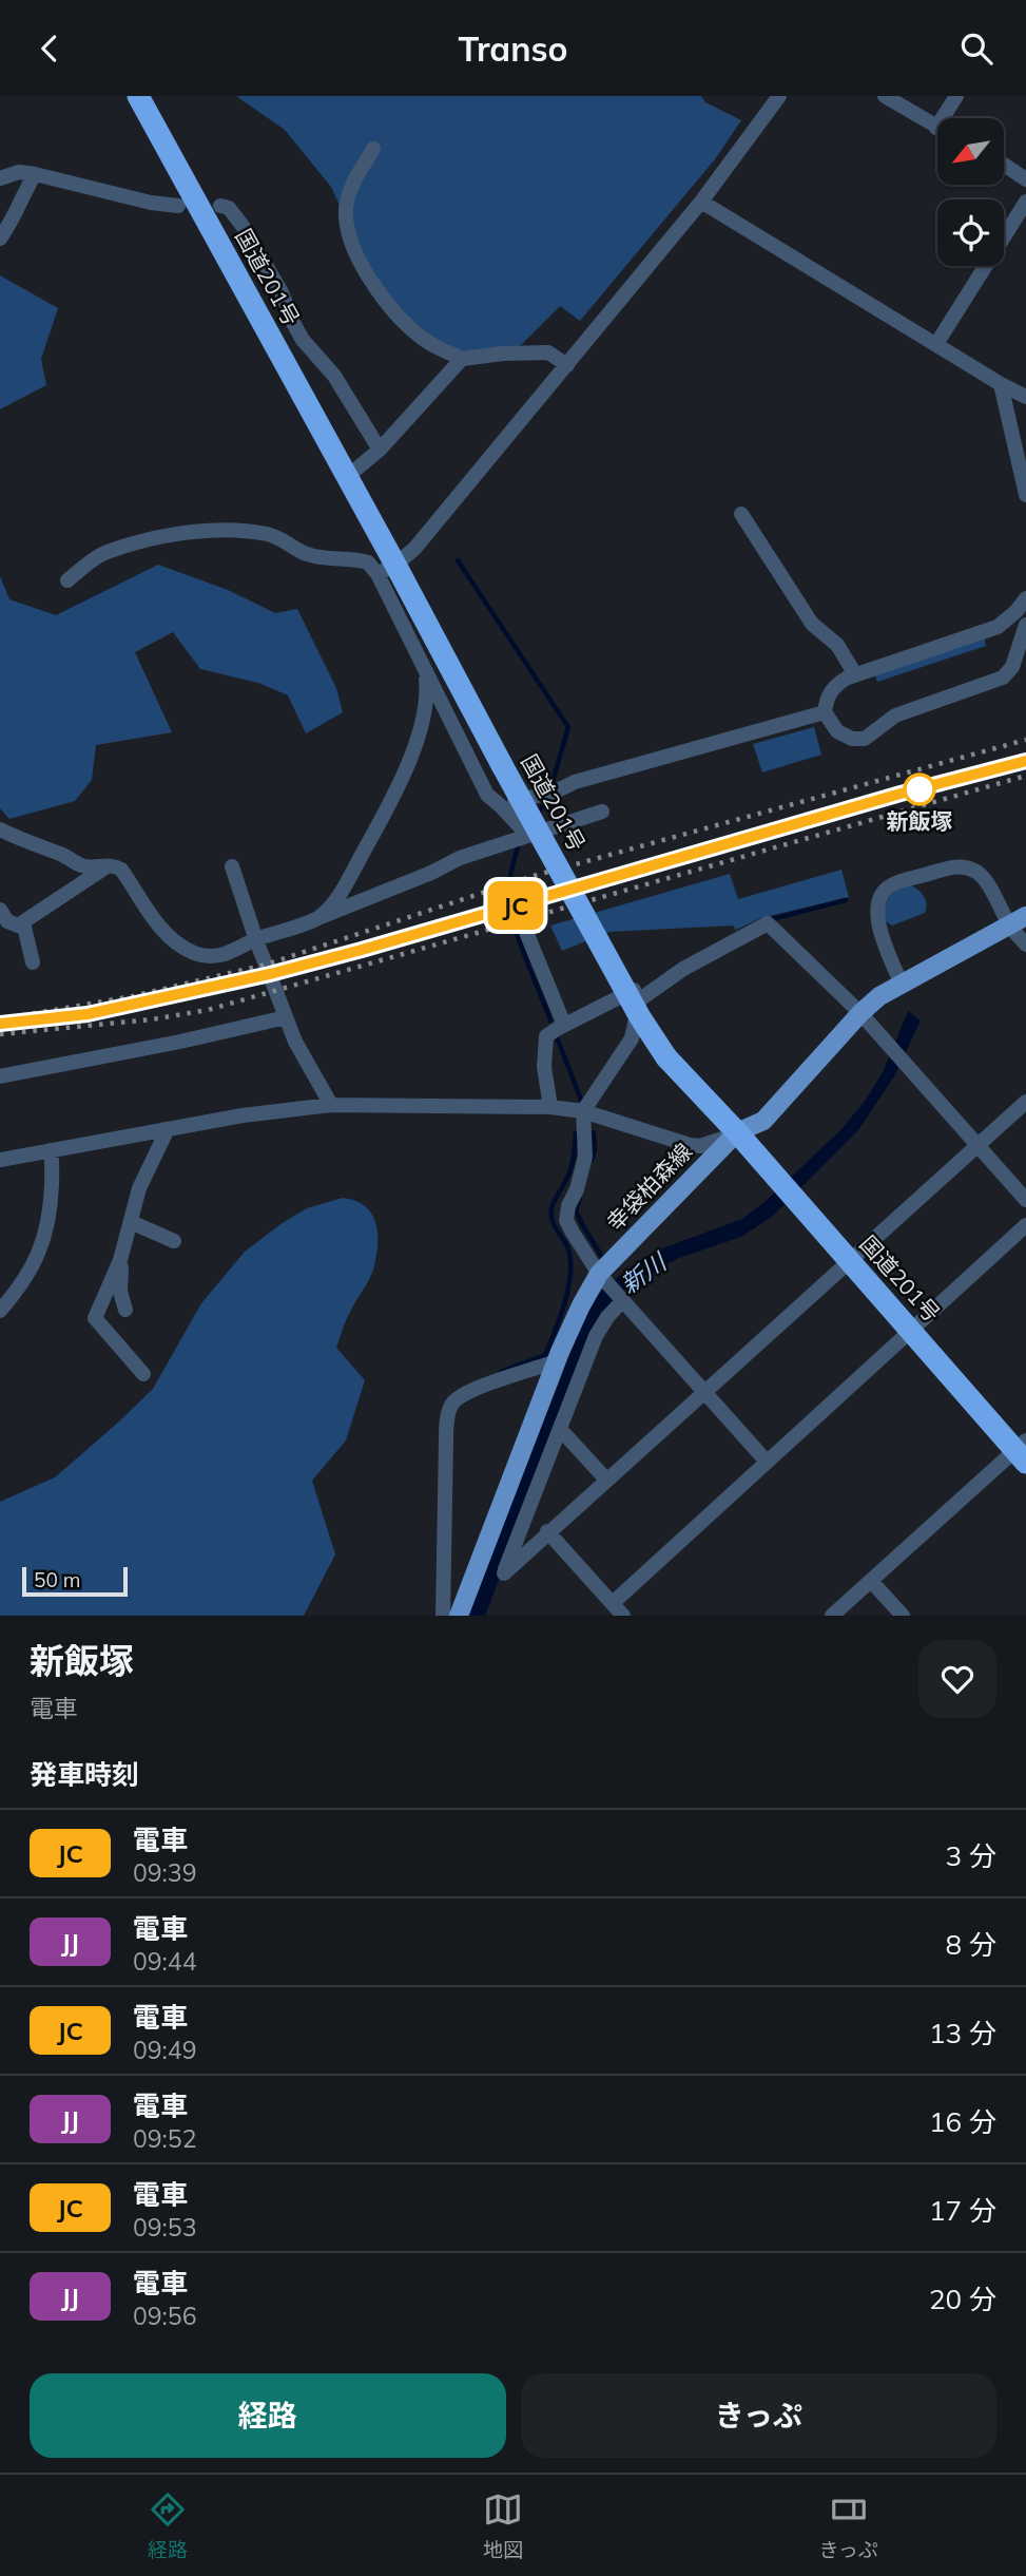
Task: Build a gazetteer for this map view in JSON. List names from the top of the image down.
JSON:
{
  "streets": {
    "highway": ["国道201号"],
    "main road": ["幸袋柏森線"]
  },
  "crossings": [
    ["国道201号", "幸袋柏森線"]
  ],
  "water": ["新川"],
  "places": ["新飯塚"],
  "scale_bar": "50 m",
  "north": "bottom left",
  "page": {
    "header": "Transo",
    "on_map": "JC",
    "scale": "50 m",
    "heading": [
      ["新飯塚", "電車"],
      "発車時刻"
    ],
    "list": [
      {
        "mark": "JC",
        "name": "電車",
        "note": "09:39",
        "value": "3 分"
      },
      {
        "mark": "JJ",
        "name": "電車",
        "note": "09:44",
        "value": "8 分"
      },
      {
        "mark": "JC",
        "name": "電車",
        "note": "09:49",
        "value": "13 分"
      },
      {
        "mark": "JJ",
        "name": "電車",
        "note": "09:52",
        "value": "16 分"
      },
      {
        "mark": "JC",
        "name": "電車",
        "note": "09:53",
        "value": "17 分"
      },
      {
        "mark": "JJ",
        "name": "電車",
        "note": "09:56",
        "value": "20 分"
      }
    ],
    "buttons": ["経路", "きっぷ"],
    "tabs": ["経路", "地図", "きっぷ"]
  }
}
